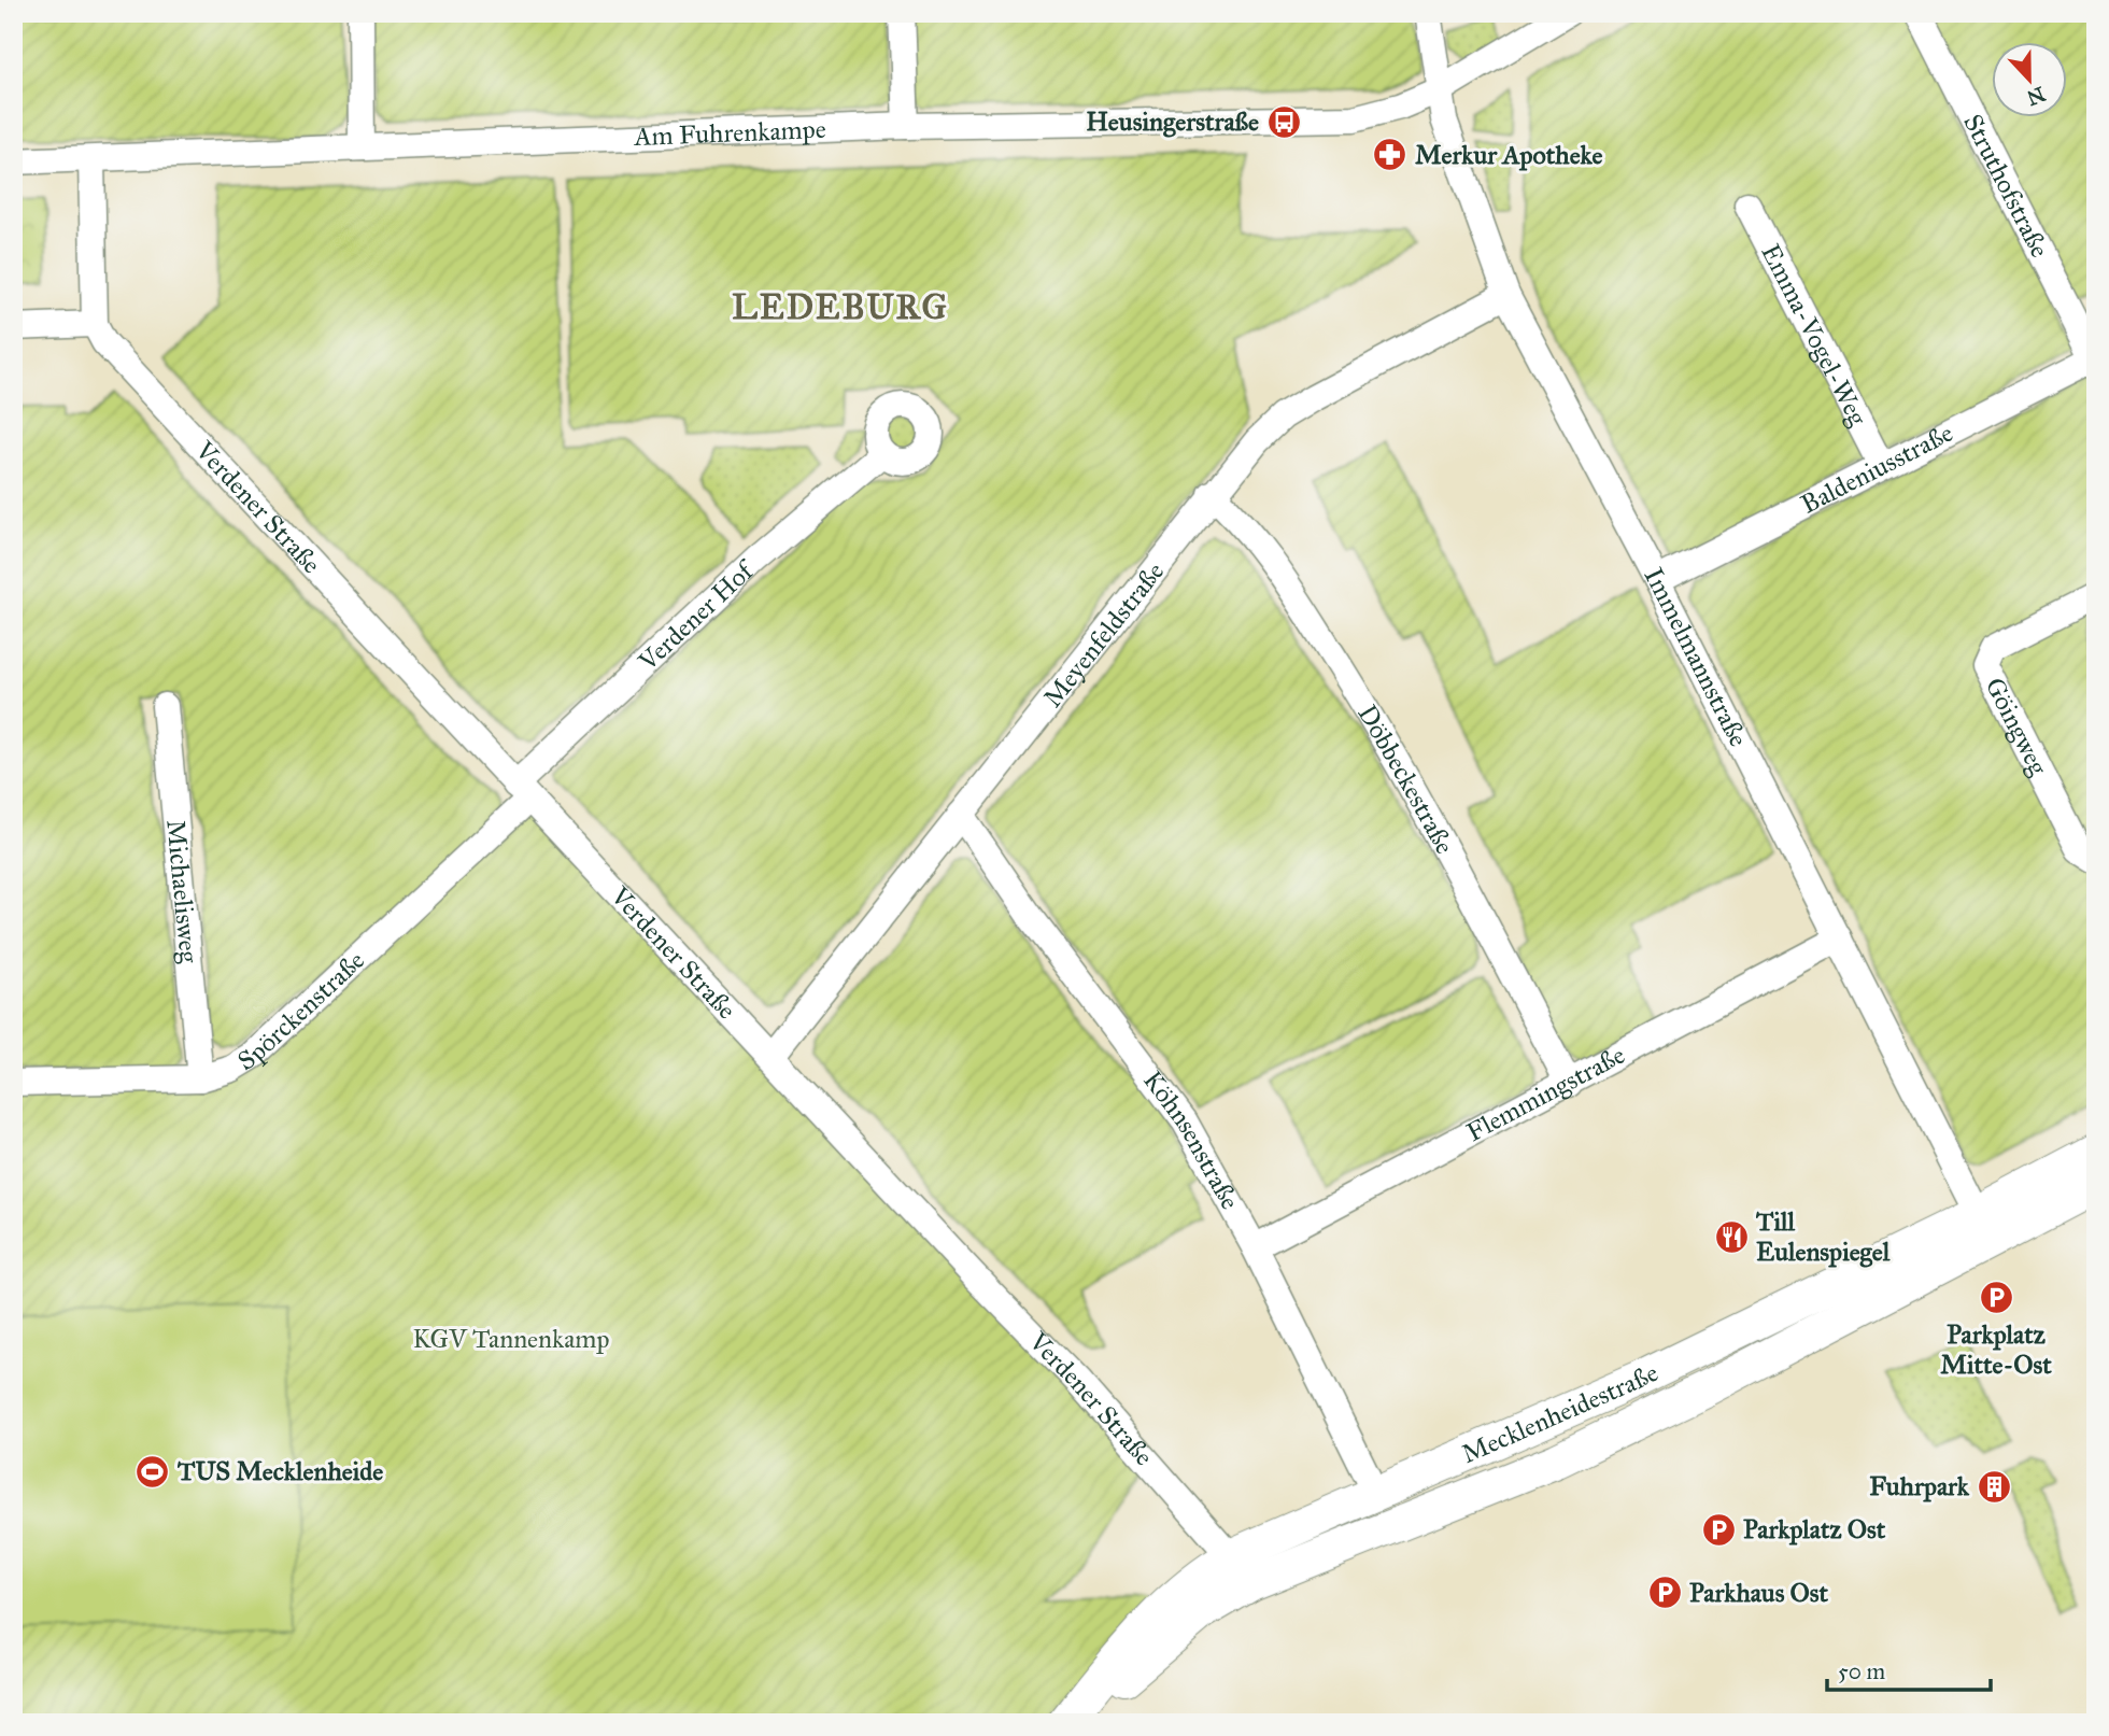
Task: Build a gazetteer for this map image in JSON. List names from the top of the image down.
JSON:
{
  "streets": {
    "main road": ["Mecklenheidestraße"],
    "street": [
      "Am Fuhrenkampe",
      "Struthofstraße",
      "Emma-Vogel-Weg",
      "Baldeniusstraße",
      "Verdener Straße",
      "Verdener Hof",
      "Meyenfeldstraße",
      "Immelmannstraße",
      "Göingweg",
      "Döbbeckestraße",
      "Michaelisweg",
      "Spörckenstraße",
      "Flemmingstraße",
      "Köhnsenstraße"
    ]
  },
  "crossings": [
    ["Am Fuhrenkampe", "Immelmannstraße"],
    ["Struthofstraße", "Baldeniusstraße"],
    ["Emma-Vogel-Weg", "Baldeniusstraße"],
    ["Baldeniusstraße", "Immelmannstraße"],
    ["Verdener Straße", "Verdener Hof"],
    ["Verdener Straße", "Meyenfeldstraße"],
    ["Verdener Straße", "Spörckenstraße"],
    ["Verdener Straße", "Mecklenheidestraße"],
    ["Verdener Hof", "Spörckenstraße"],
    ["Meyenfeldstraße", "Immelmannstraße"],
    ["Meyenfeldstraße", "Döbbeckestraße"],
    ["Meyenfeldstraße", "Köhnsenstraße"],
    ["Immelmannstraße", "Flemmingstraße"],
    ["Immelmannstraße", "Mecklenheidestraße"],
    ["Döbbeckestraße", "Flemmingstraße"],
    ["Michaelisweg", "Spörckenstraße"],
    ["Flemmingstraße", "Köhnsenstraße"],
    ["Köhnsenstraße", "Mecklenheidestraße"]
  ],
  "districts": ["LEDEBURG"],
  "parks": ["KGV Tannenkamp"],
  "places": {
    "bus stop": ["Heusingerstraße"],
    "pharmacy": ["Merkur Apotheke"],
    "restaurant": ["Till Eulenspiegel"],
    "parking": ["Parkplatz Mitte-Ost", "Parkplatz Ost", "Parkhaus Ost"],
    "sports": ["TUS Mecklenheide"],
    "building": ["Fuhrpark"]
  },
  "scale_bar": "50 m",
  "north": "bottom"
}
